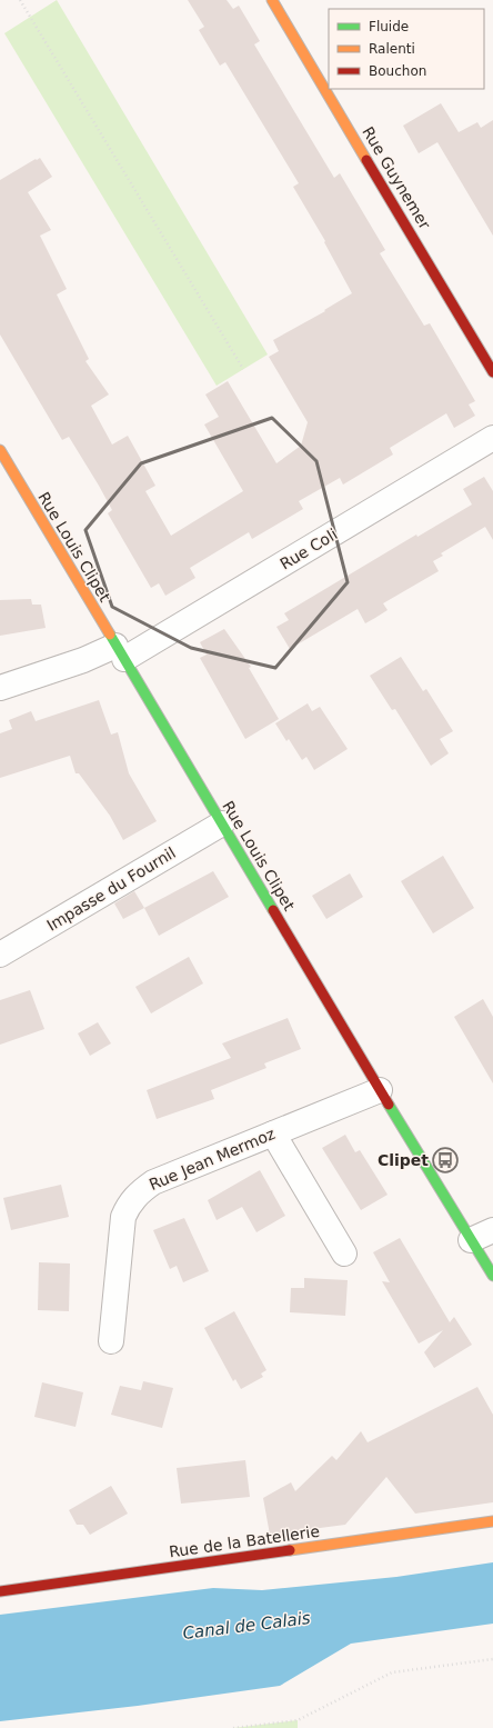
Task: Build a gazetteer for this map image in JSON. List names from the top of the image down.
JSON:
{
  "streets": {
    "street": [
      "Rue Guynemer",
      "Rue Louis Clipet",
      "Rue Coli",
      "Impasse du Fournil",
      "Rue Jean Mermoz",
      "Rue de la Batellerie"
    ]
  },
  "crossings": [
    ["Rue Louis Clipet", "Rue Coli"],
    ["Rue Louis Clipet", "Impasse du Fournil"],
    ["Rue Louis Clipet", "Rue Jean Mermoz"]
  ],
  "water": ["Canal de Calais"],
  "places": {
    "bus stop": ["Clipet"]
  },
  "legend": ["Fluide", "Ralenti", "Bouchon"]
}
